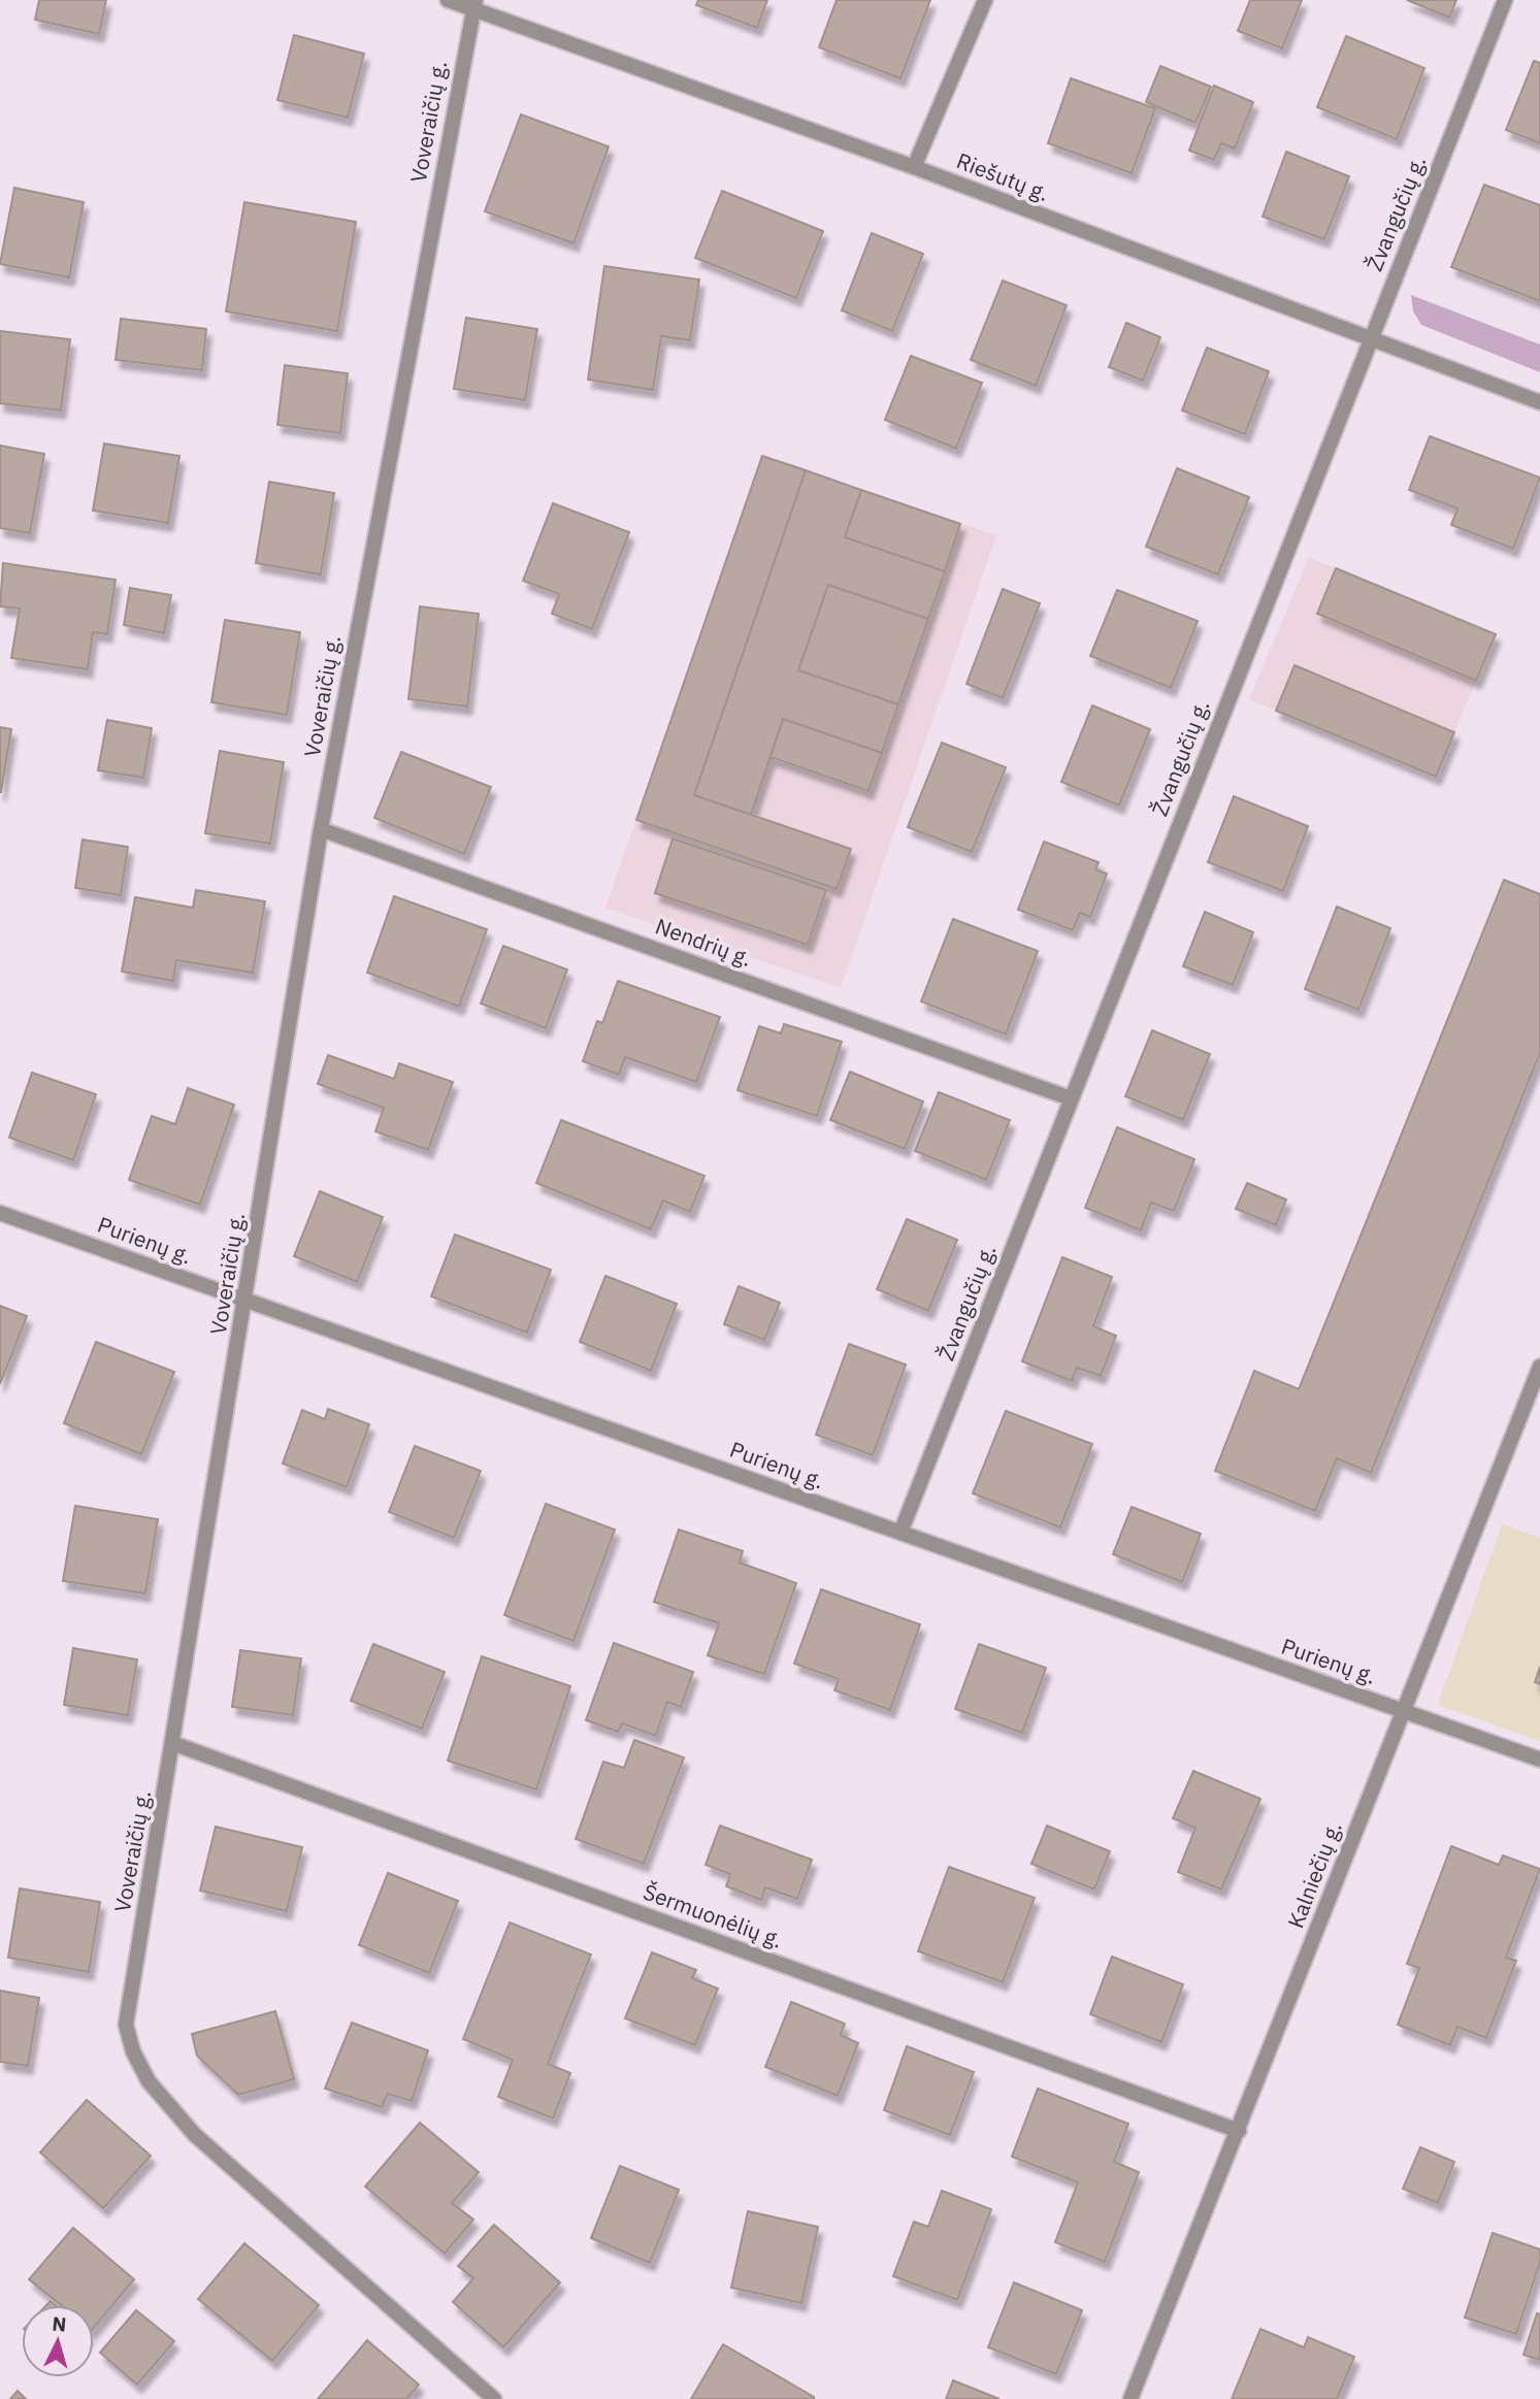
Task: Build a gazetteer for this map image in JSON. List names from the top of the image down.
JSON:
{
  "streets": {
    "street": [
      "Voveraičių g.",
      "Riešutų g.",
      "Žvangučių g.",
      "Nendrių g.",
      "Purienų g.",
      "Kalniečių g.",
      "Šermuonėlių g."
    ]
  },
  "crossings": [
    ["Voveraičių g.", "Riešutų g."],
    ["Voveraičių g.", "Nendrių g."],
    ["Voveraičių g.", "Purienų g."],
    ["Voveraičių g.", "Šermuonėlių g."],
    ["Riešutų g.", "Žvangučių g."],
    ["Žvangučių g.", "Nendrių g."],
    ["Žvangučių g.", "Purienų g."],
    ["Purienų g.", "Kalniečių g."],
    ["Kalniečių g.", "Šermuonėlių g."]
  ],
  "north": "top"
}
